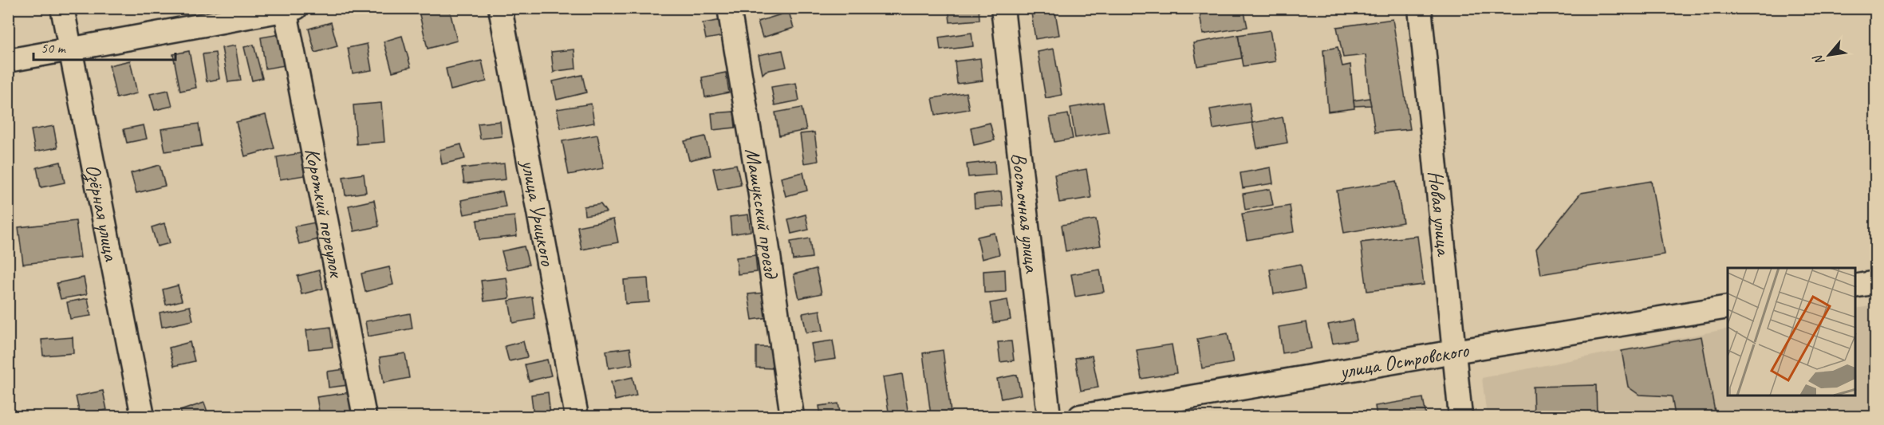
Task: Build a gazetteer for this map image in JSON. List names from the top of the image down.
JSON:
{
  "streets": {
    "street": [
      "улица Урицкого",
      "Машукский проезд",
      "Восточная улица",
      "Озёрная улица",
      "Короткий переулок",
      "Новая улица",
      "улица Островского"
    ]
  },
  "crossings": [
    ["Новая улица", "улица Островского"]
  ],
  "scale_bar": "50 m",
  "north": "bottom left"
}
